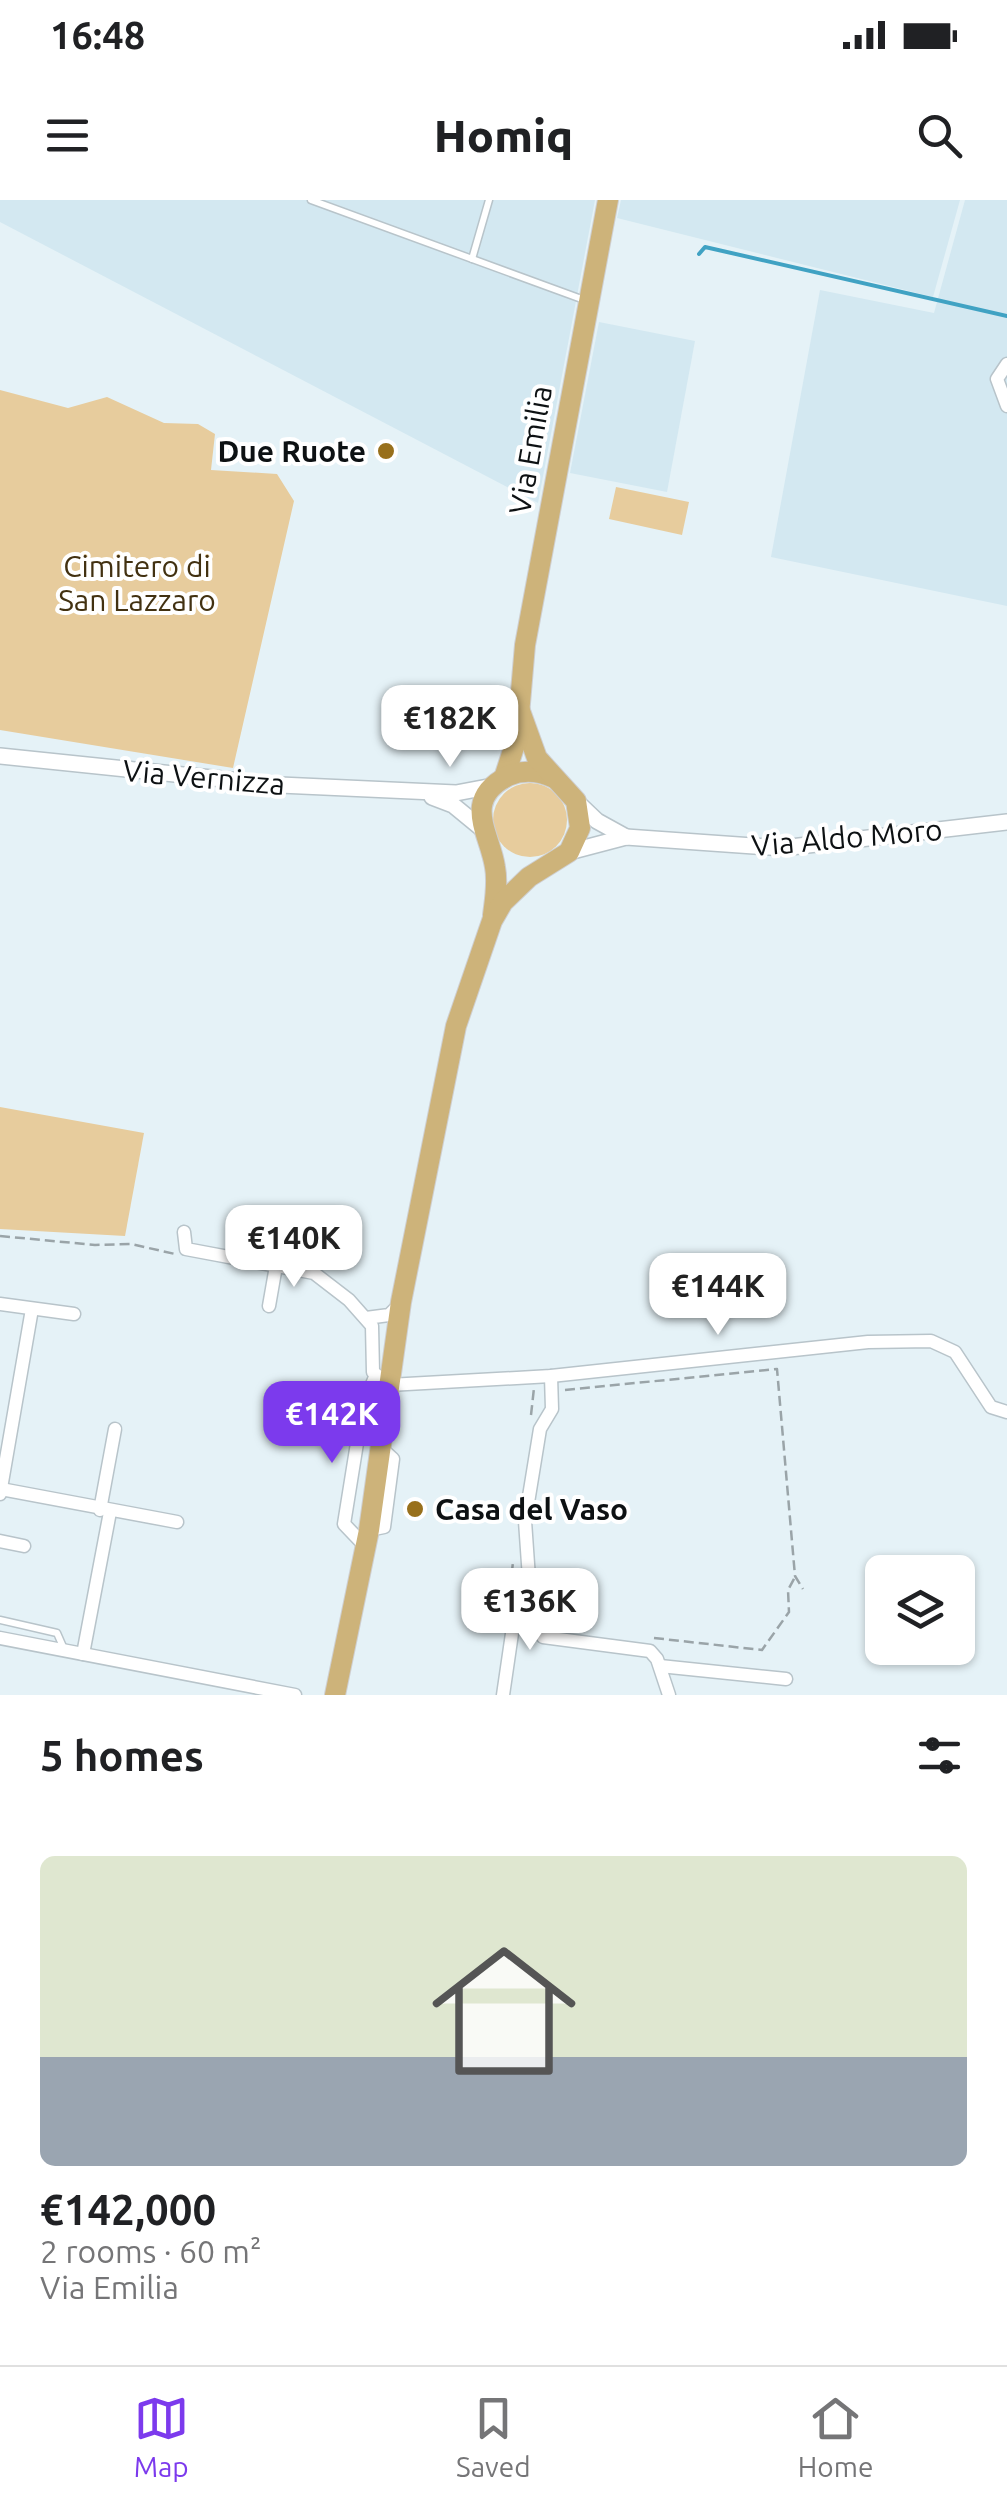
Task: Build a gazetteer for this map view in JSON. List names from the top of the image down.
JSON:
{
  "streets": {
    "main road": ["Via Emilia"],
    "street": ["Via Vernizza", "Via Aldo Moro"]
  },
  "crossings": [
    ["Via Emilia", "Via Vernizza"],
    ["Via Emilia", "Via Aldo Moro"],
    ["Via Vernizza", "Via Aldo Moro"]
  ],
  "parks": ["Cimitero di San Lazzaro"],
  "places": ["Due Ruote", "Casa del Vaso"],
  "page": {
    "status": "16:48",
    "header": "Homiq",
    "price": [
      "€182K",
      "€140K",
      "€144K",
      "€142K",
      "€136K"
    ],
    "heading": "5 homes",
    "list": [
      {
        "name": "€142,000",
        "note": "2 rooms · 60 m² · Via Emilia"
      }
    ],
    "tabs": ["Map", "Saved", "Home"]
  }
}
